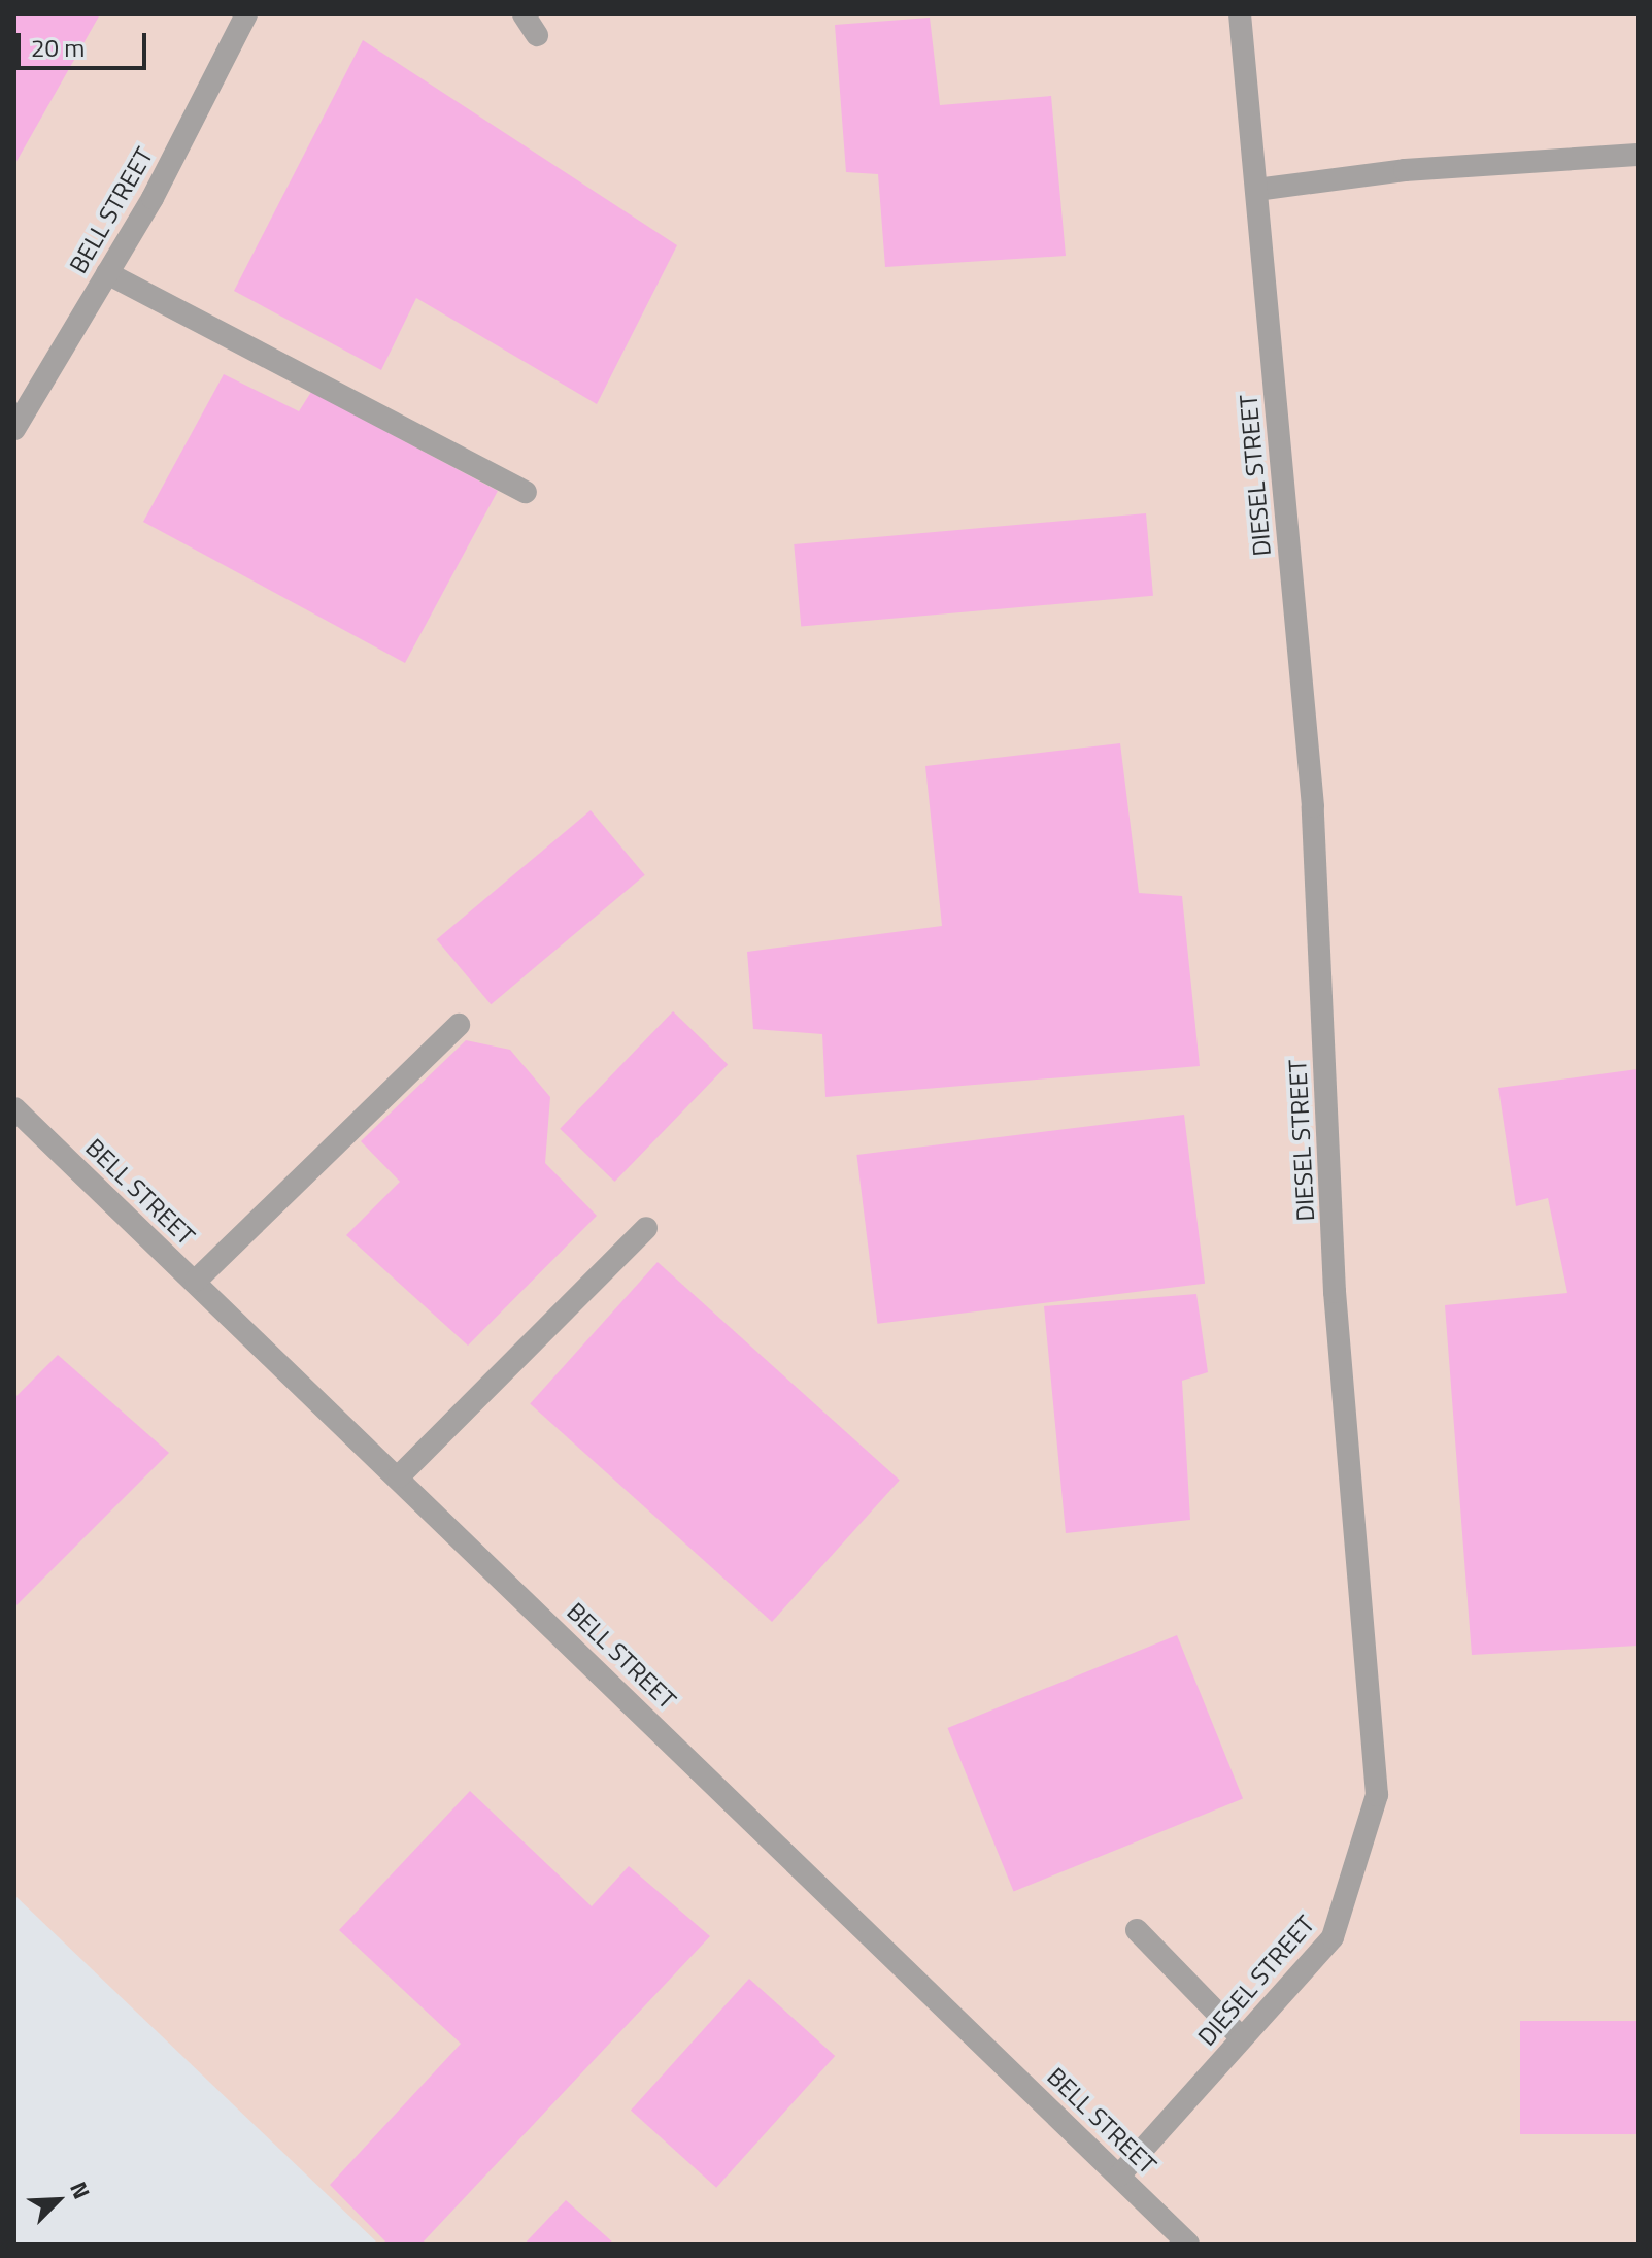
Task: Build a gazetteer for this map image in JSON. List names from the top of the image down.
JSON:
{
  "streets": {
    "lane": ["BELL STREET", "DIESEL STREET"]
  },
  "crossings": [
    ["BELL STREET", "DIESEL STREET"]
  ],
  "scale_bar": "20 m",
  "north": "top right"
}
